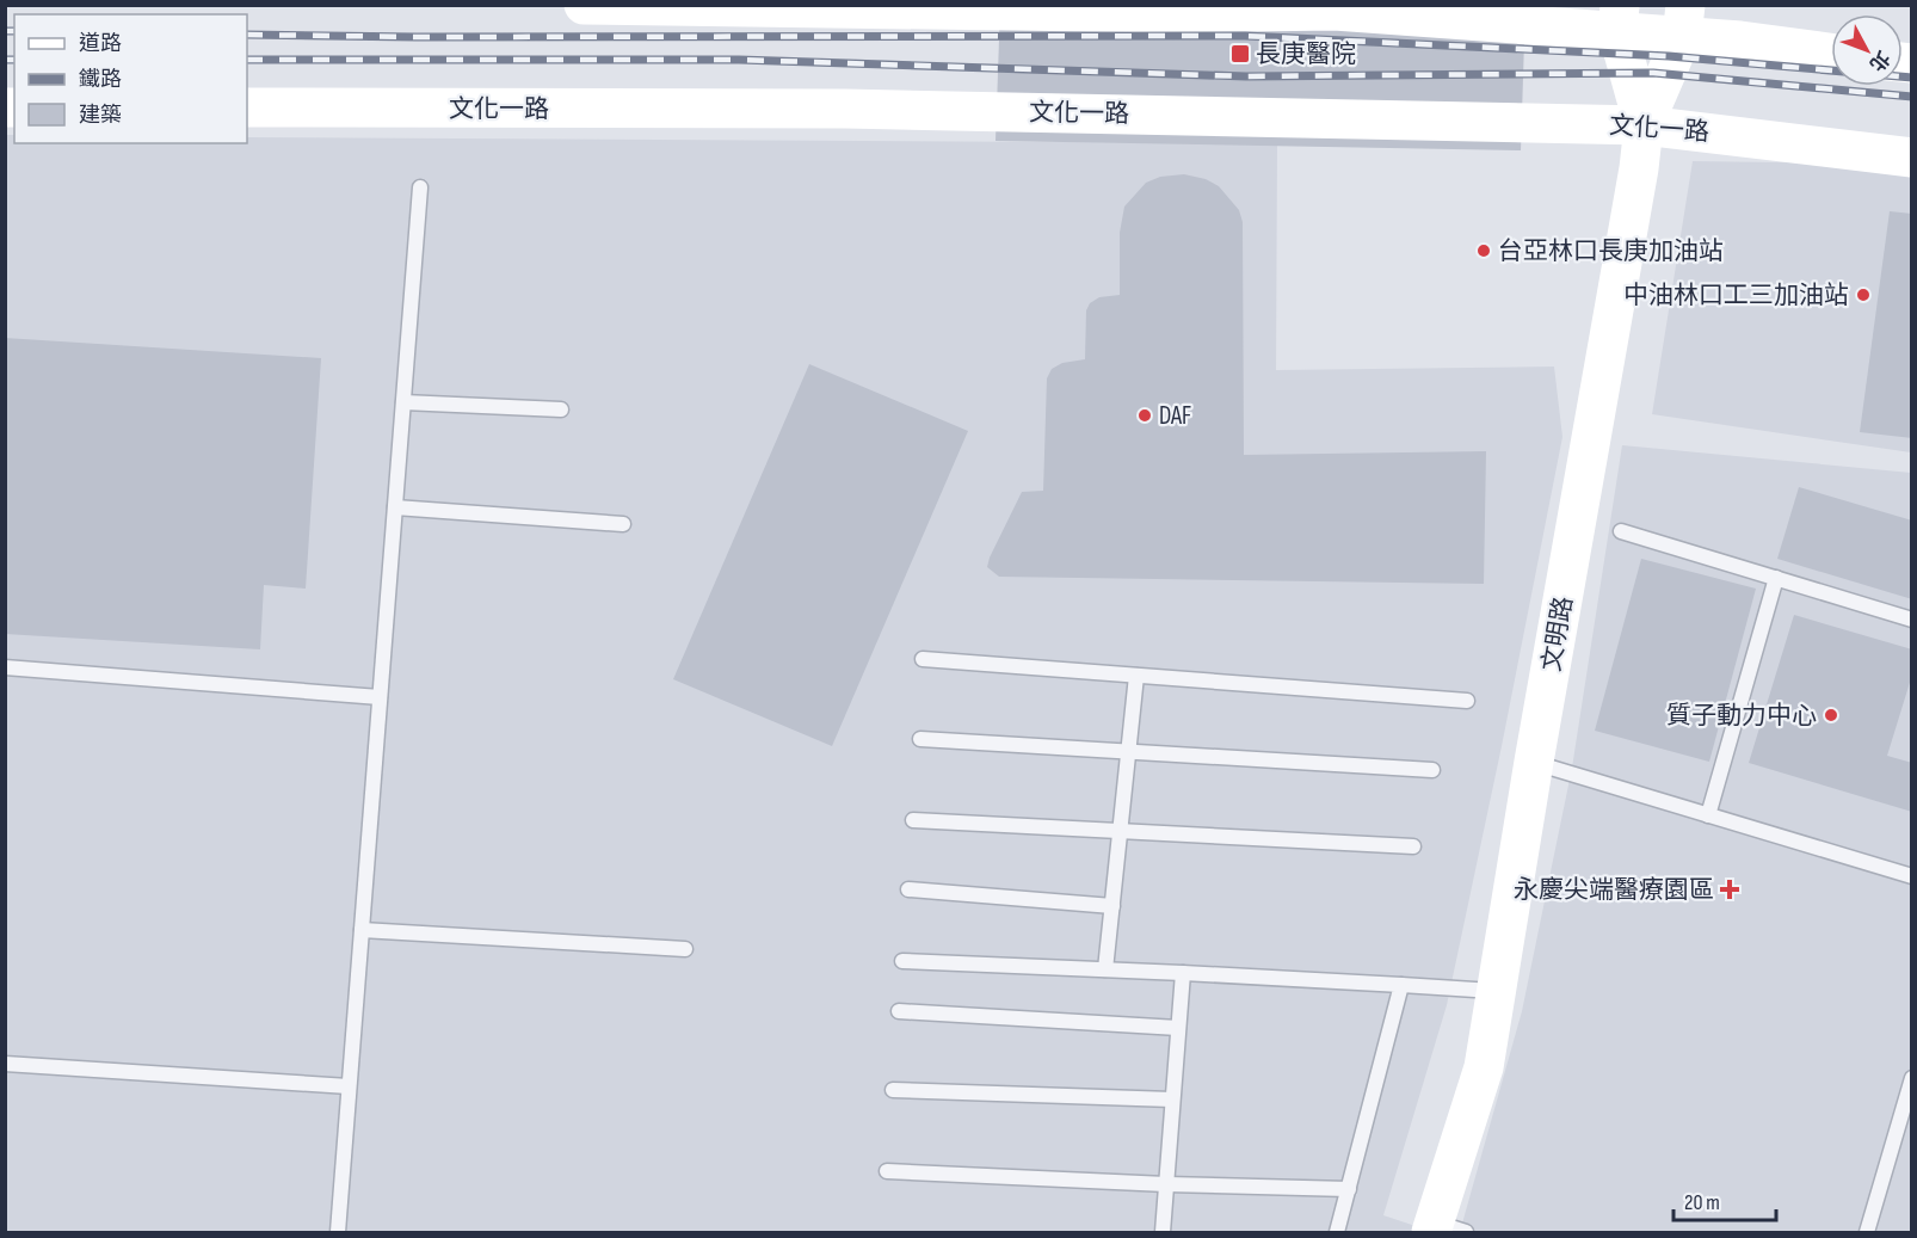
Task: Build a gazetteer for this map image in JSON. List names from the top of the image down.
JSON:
{
  "streets": {
    "street": ["文化一路", "文明路"]
  },
  "crossings": [
    ["文化一路", "文明路"]
  ],
  "places": {
    "transit": ["長庚醫院"],
    "other": [
      "台亞林口長庚加油站",
      "中油林口工三加油站",
      "DAF",
      "質子動力中心"
    ],
    "health": ["永慶尖端醫療園區"]
  },
  "legend": ["道路", "鐵路", "建築"],
  "scale_bar": "20 m",
  "north": "bottom right"
}
